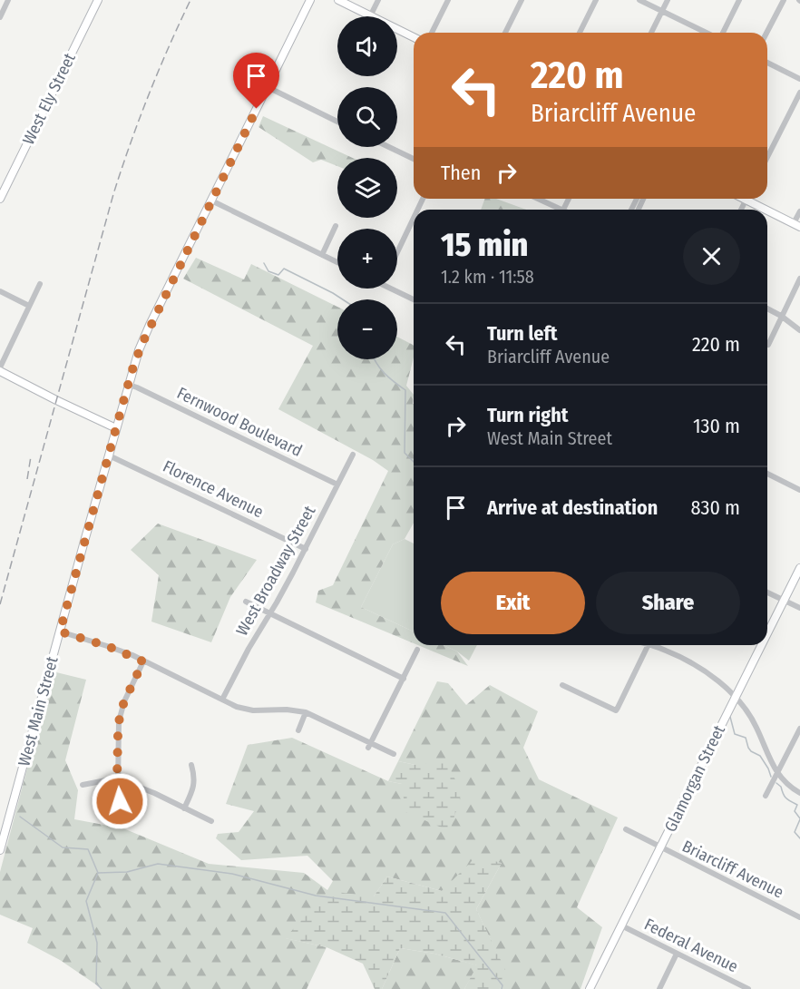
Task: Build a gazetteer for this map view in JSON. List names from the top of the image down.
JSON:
{
  "streets": {
    "street": [
      "West Ely Street",
      "Fernwood Boulevard",
      "Florence Avenue",
      "West Broadway Street",
      "West Main Street",
      "Glamorgan Street",
      "Briarcliff Avenue",
      "Federal Avenue"
    ]
  },
  "crossings": [
    ["Fernwood Boulevard", "West Broadway Street"],
    ["Fernwood Boulevard", "West Main Street"],
    ["Florence Avenue", "West Broadway Street"],
    ["Florence Avenue", "West Main Street"],
    ["Glamorgan Street", "Briarcliff Avenue"],
    ["Glamorgan Street", "Federal Avenue"]
  ],
  "page": {
    "map_buttons": ["+", "−"],
    "turn": ["220 m", "Briarcliff Avenue"],
    "then": "Then",
    "heading": ["15 min", "1.2 km · 11:58"],
    "list": [
      {
        "name": "Turn left",
        "note": "Briarcliff Avenue",
        "value": "220 m"
      },
      {
        "name": "Turn right",
        "note": "West Main Street",
        "value": "130 m"
      },
      {
        "name": "Arrive at destination",
        "value": "830 m"
      }
    ],
    "buttons": ["Exit", "Share"]
  }
}
